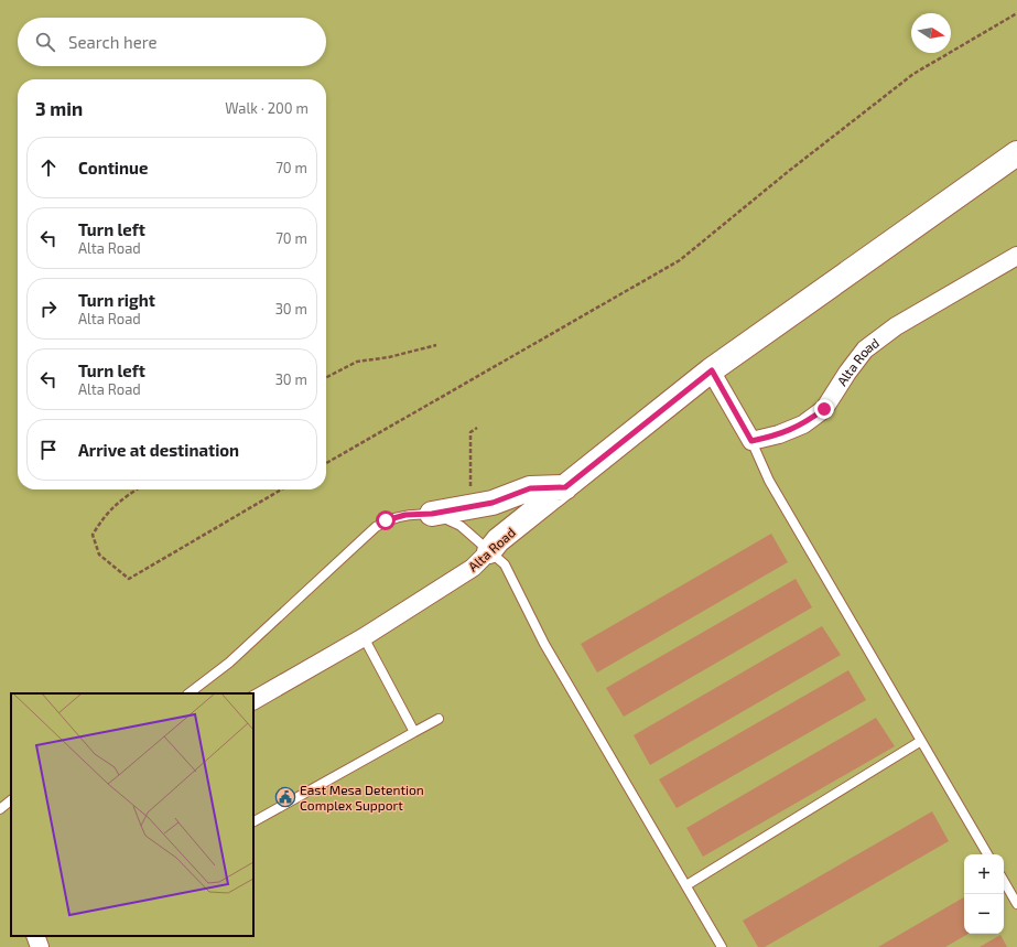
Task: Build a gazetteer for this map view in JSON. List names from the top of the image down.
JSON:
{
  "streets": {
    "street": ["Alta Road"]
  },
  "places": {
    "public building": ["East Mesa Detention Complex Support"]
  },
  "north": "right",
  "page": {
    "search": "Search here",
    "heading": ["3 min", "Walk · 200 m"],
    "list": [
      ["Continue", "70 m"],
      ["Turn left", "Alta Road", "70 m"],
      ["Turn right", "Alta Road", "30 m"],
      ["Turn left", "Alta Road", "30 m"],
      "Arrive at destination"
    ],
    "map_buttons": ["+", "−"]
  }
}
